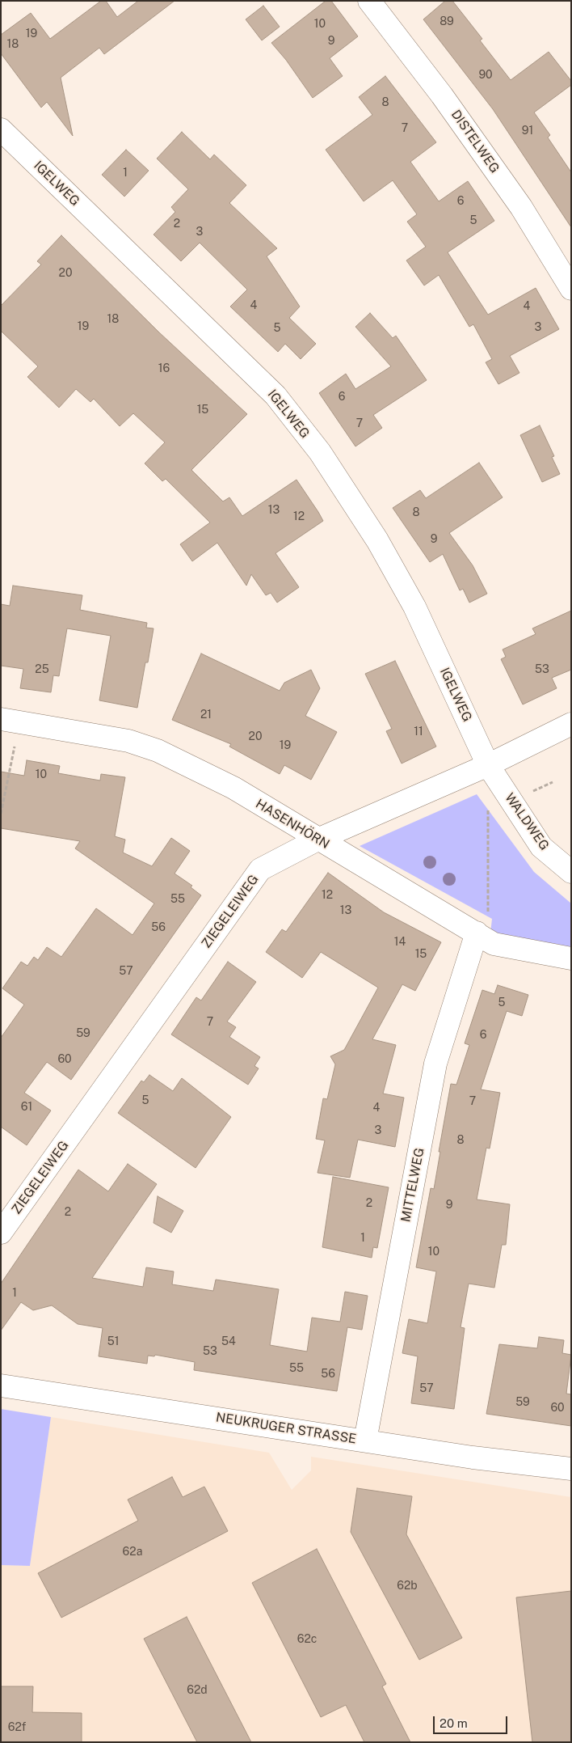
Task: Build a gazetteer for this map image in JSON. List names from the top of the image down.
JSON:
{
  "streets": {
    "street": [
      "DISTELWEG",
      "IGELWEG",
      "WALDWEG",
      "HASENHÖRN",
      "ZIEGELEIWEG",
      "MITTELWEG",
      "NEUKRUGER STRASSE"
    ]
  },
  "crossings": [
    ["IGELWEG", "WALDWEG"],
    ["IGELWEG", "ZIEGELEIWEG"],
    ["WALDWEG", "ZIEGELEIWEG"],
    ["HASENHÖRN", "ZIEGELEIWEG"],
    ["HASENHÖRN", "MITTELWEG"],
    ["MITTELWEG", "NEUKRUGER STRASSE"]
  ],
  "house_numbers": [
    "89",
    "10",
    "19",
    "9",
    "18",
    "90",
    "8",
    "7",
    "91",
    "1",
    "6",
    "5",
    "2",
    "3",
    "20",
    "4",
    "4",
    "18",
    "19",
    "3",
    "5",
    "16",
    "6",
    "15",
    "7",
    "13",
    "8",
    "12",
    "9",
    "25",
    "53",
    "21",
    "11",
    "20",
    "19",
    "10",
    "12",
    "55",
    "13",
    "56",
    "14",
    "15",
    "57",
    "5",
    "7",
    "59",
    "6",
    "60",
    "5",
    "7",
    "61",
    "4",
    "3",
    "8",
    "2",
    "9",
    "2",
    "1",
    "10",
    "1",
    "51",
    "54",
    "53",
    "55",
    "56",
    "57",
    "59",
    "60",
    "62a",
    "62b",
    "62c",
    "62d",
    "62f"
  ],
  "scale_bar": "20 m"
}
